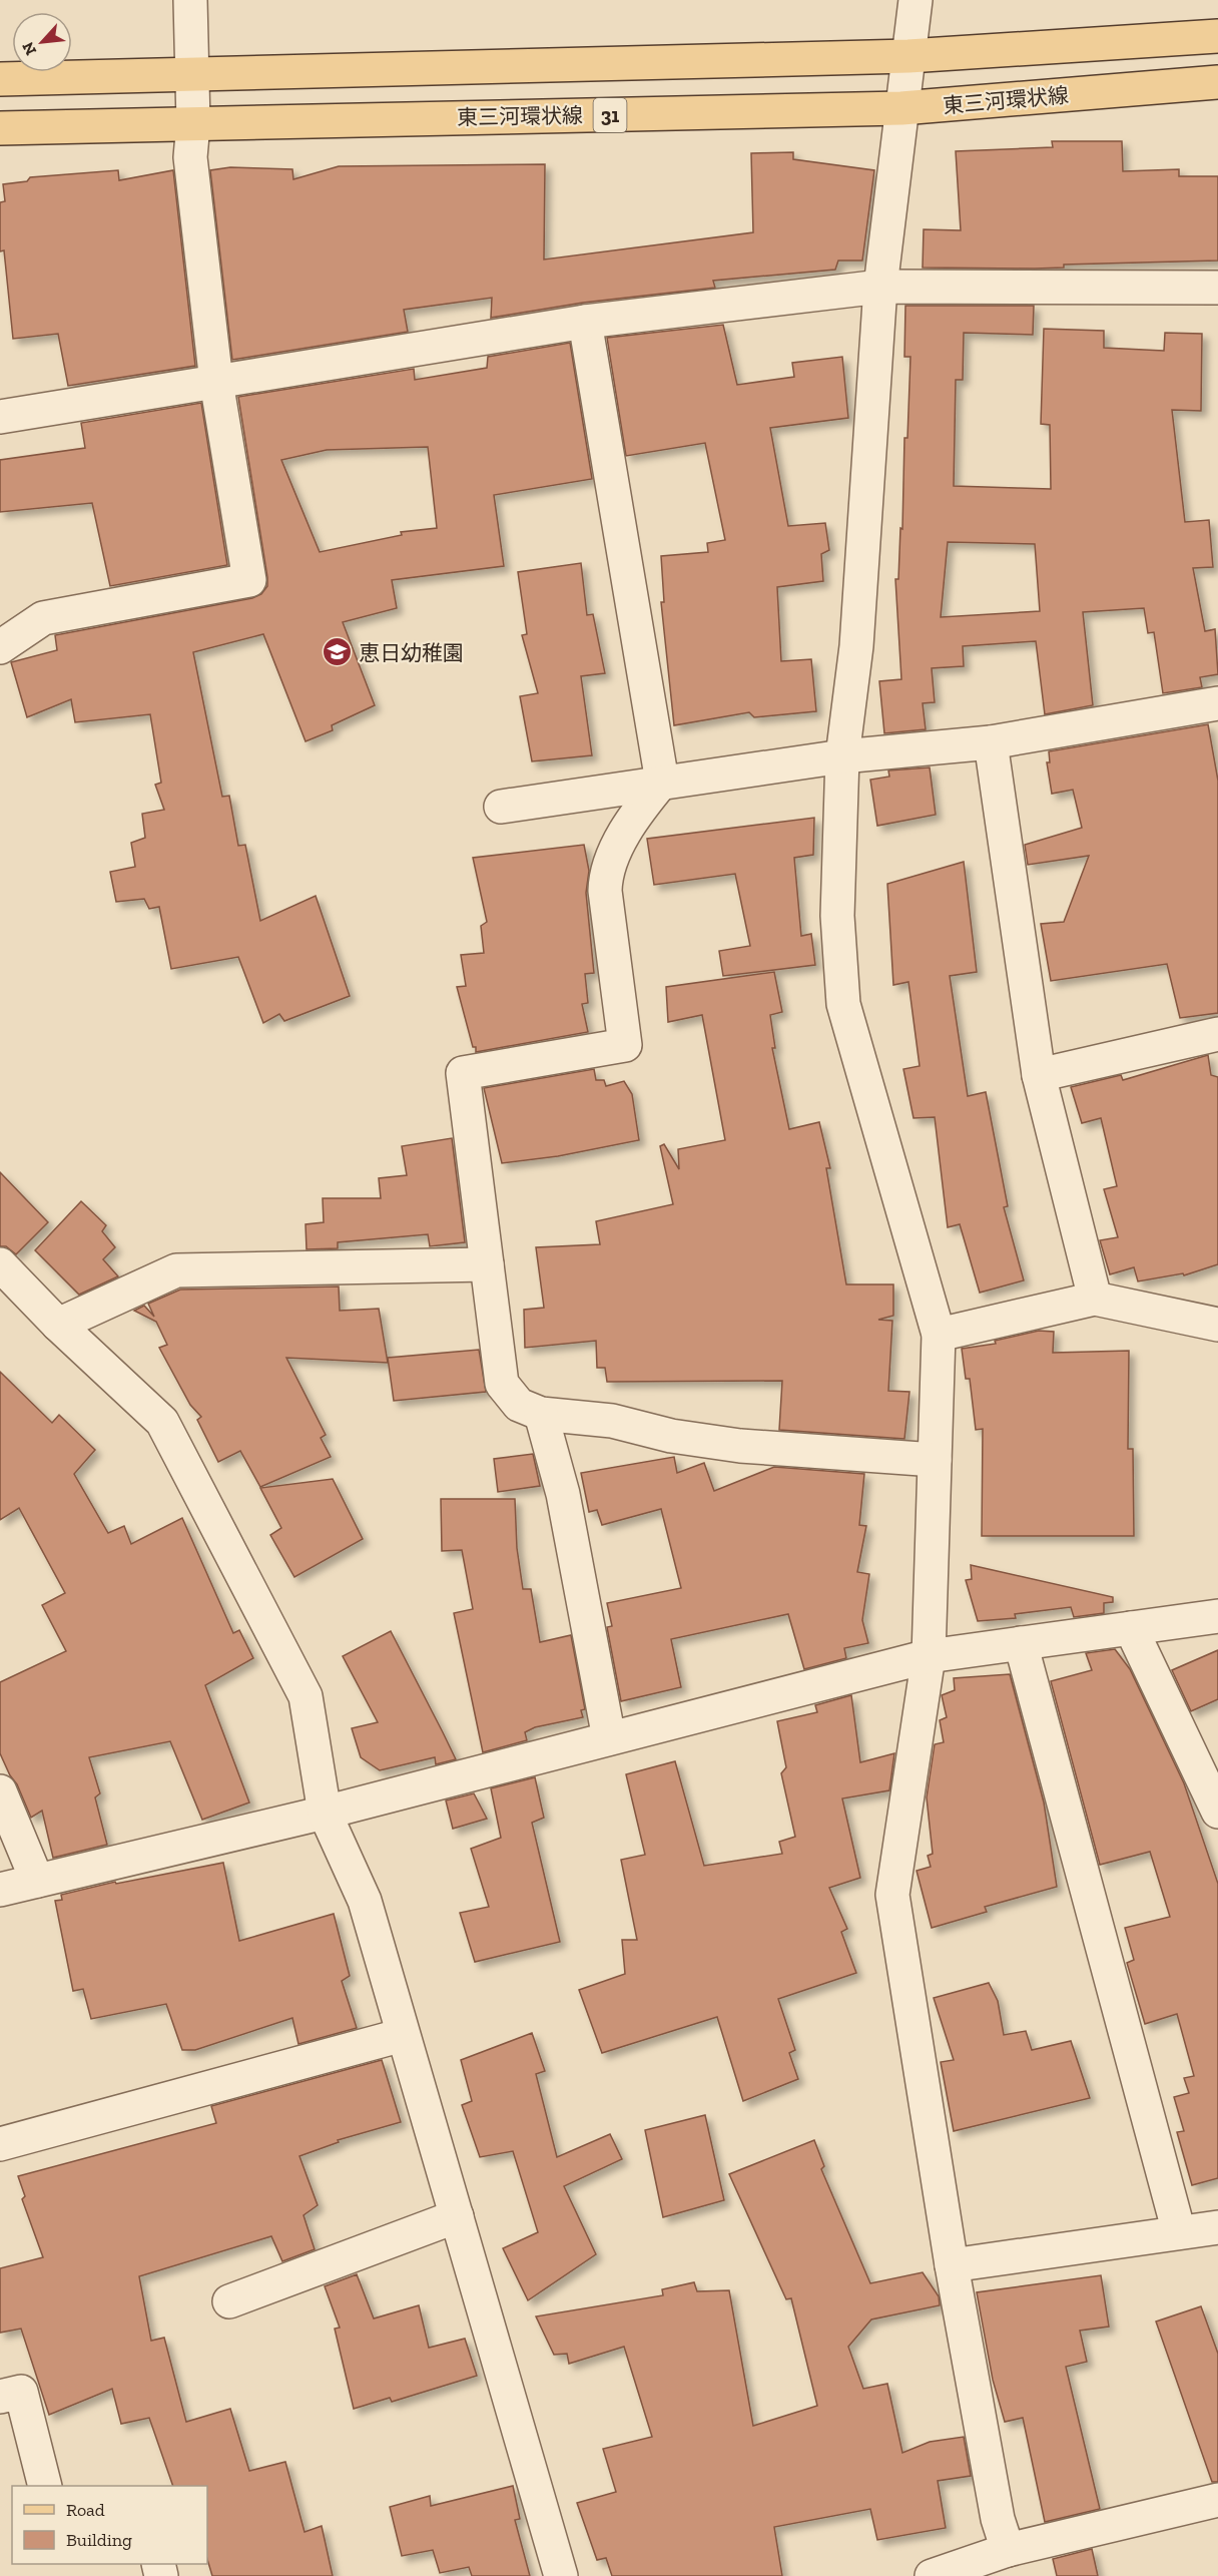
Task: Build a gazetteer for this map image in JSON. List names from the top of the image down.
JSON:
{
  "streets": {
    "main road": ["東三河環状線", "31"]
  },
  "places": {
    "school or university": ["恵日幼稚園"]
  },
  "legend": ["Road", "Building"],
  "north": "bottom left"
}
